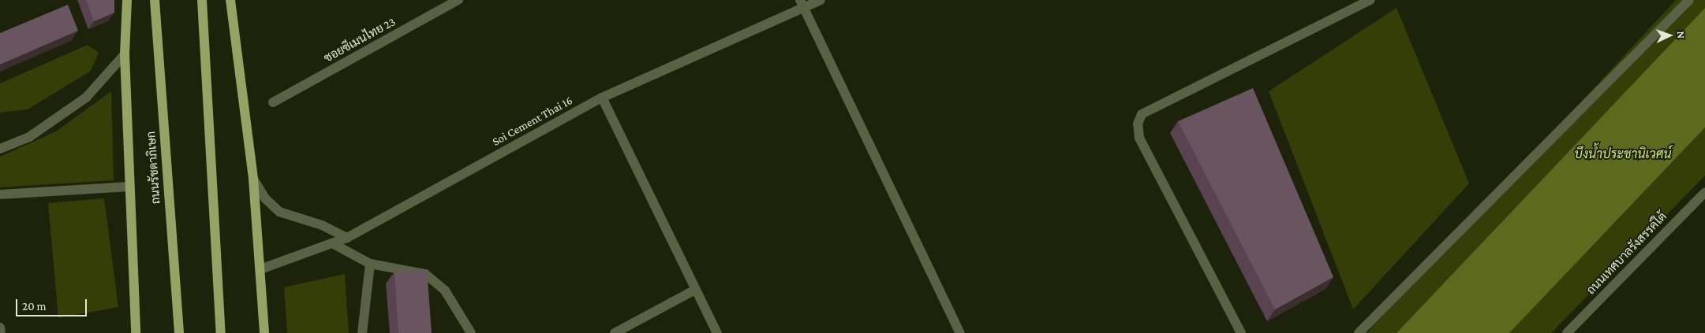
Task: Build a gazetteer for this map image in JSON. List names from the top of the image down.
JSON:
{
  "streets": {
    "main road": ["ถนนรัชดาภิเษก"],
    "street": ["ซอยซีเมนไทย 23", "Soi Cement Thai 16", "ถนนเทศบาลรังสรรค์ใต้"]
  },
  "water": ["บึงน้ำประชานิเวศน์"],
  "scale_bar": "20 m",
  "north": "right"
}
